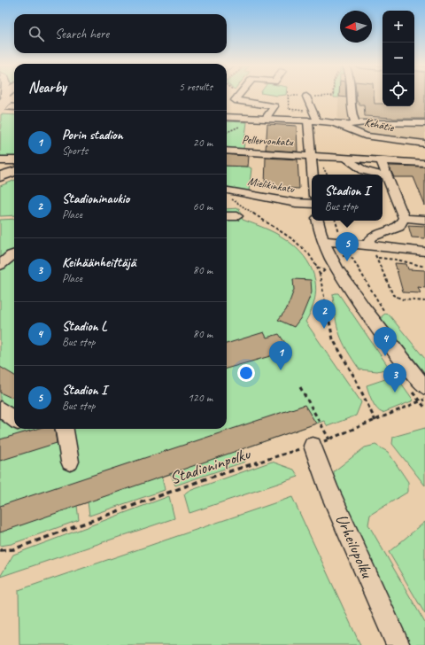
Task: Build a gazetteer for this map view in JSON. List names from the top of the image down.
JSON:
{
  "streets": {
    "street": [
      "Kehätie",
      "Pellervonkatu",
      "Mielikinkatu",
      "Urheilupolku"
    ],
    "path": ["Stadioninpolku"]
  },
  "crossings": [
    ["Stadioninpolku", "Urheilupolku"]
  ],
  "north": "left",
  "page": {
    "map_buttons": ["+", "−"],
    "search": "Search here",
    "heading": ["Nearby", "5 results"],
    "list": [
      {
        "mark": "1",
        "name": "Porin stadion",
        "note": "Sports",
        "value": "20 m"
      },
      {
        "mark": "2",
        "name": "Stadioninaukio",
        "note": "Place",
        "value": "60 m"
      },
      {
        "mark": "3",
        "name": "Keihäänheittäjä",
        "note": "Place",
        "value": "80 m"
      },
      {
        "mark": "4",
        "name": "Stadion L",
        "note": "Bus stop",
        "value": "80 m"
      },
      {
        "mark": "5",
        "name": "Stadion I",
        "note": "Bus stop",
        "value": "120 m"
      }
    ],
    "popup": ["Stadion I", "Bus stop"],
    "pins": [
      "5",
      "2",
      "4",
      "1",
      "3"
    ]
  }
}
